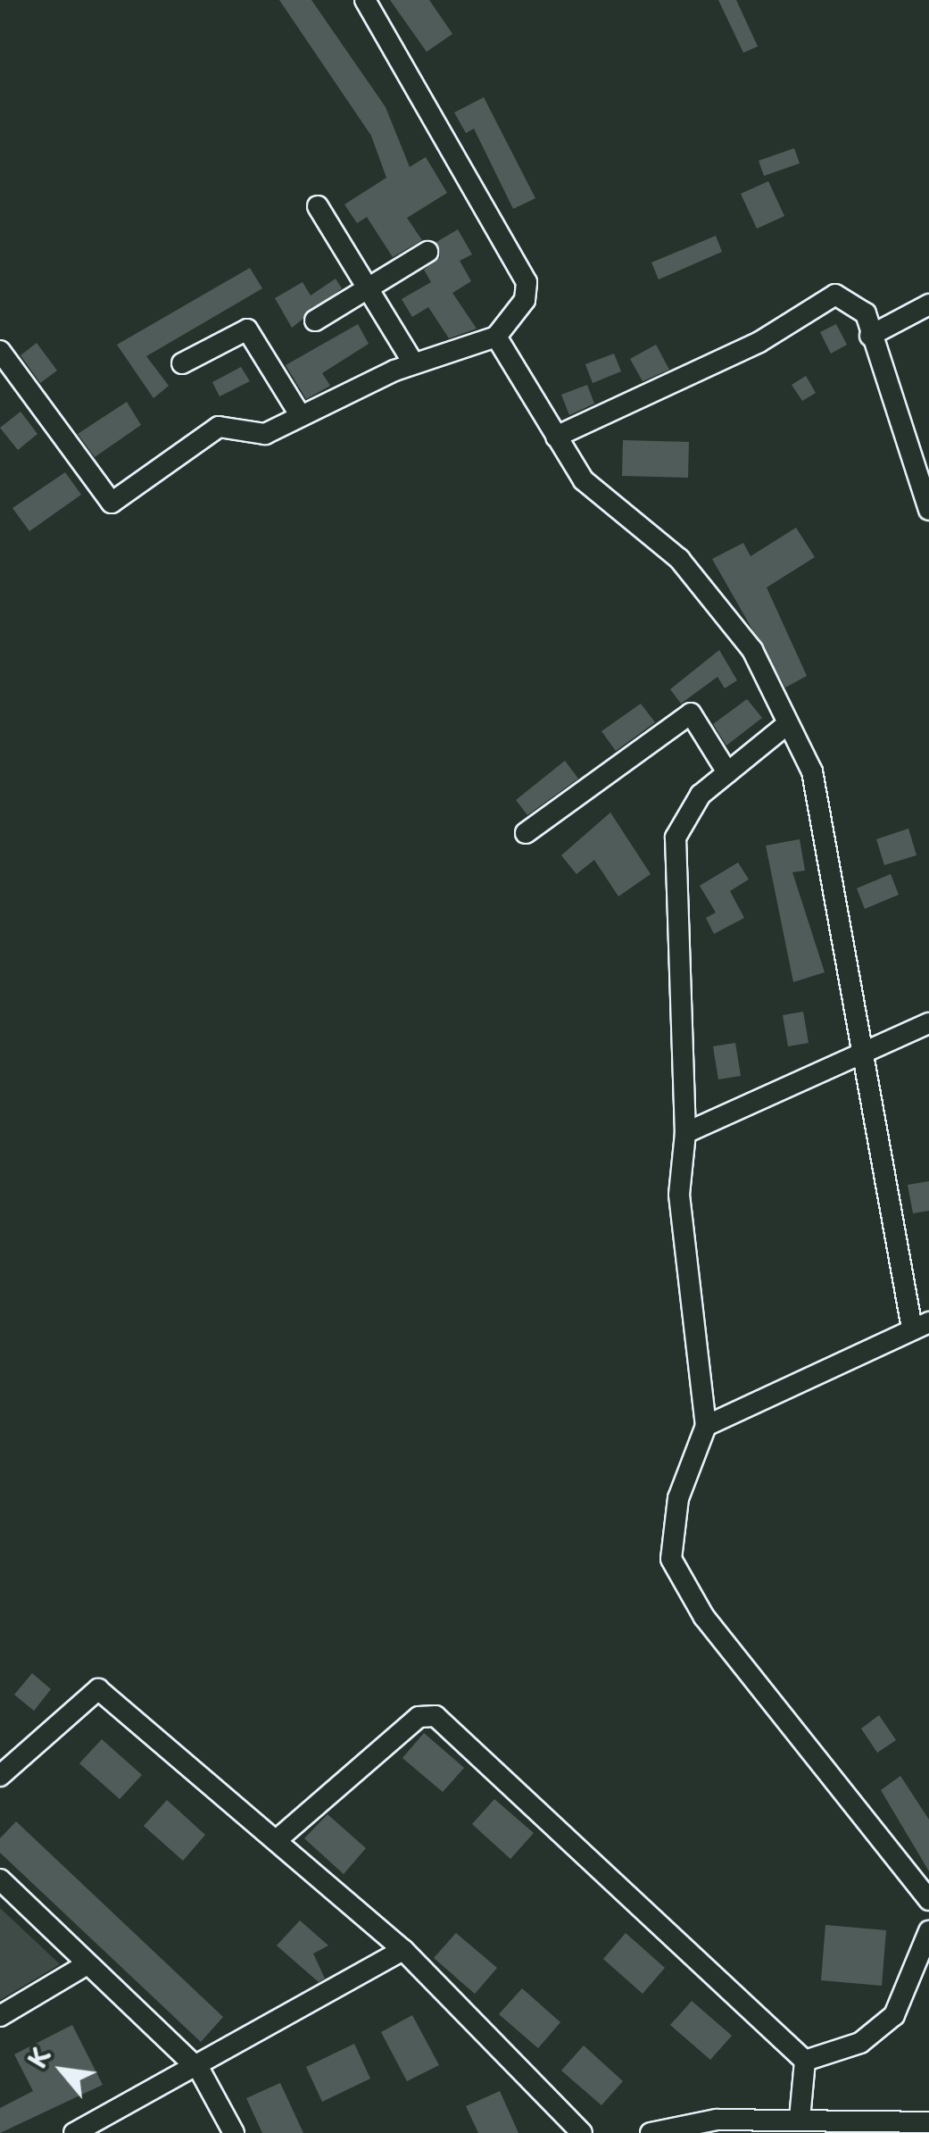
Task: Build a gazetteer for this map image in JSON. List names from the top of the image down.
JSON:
{
  "north": "top left"
}
